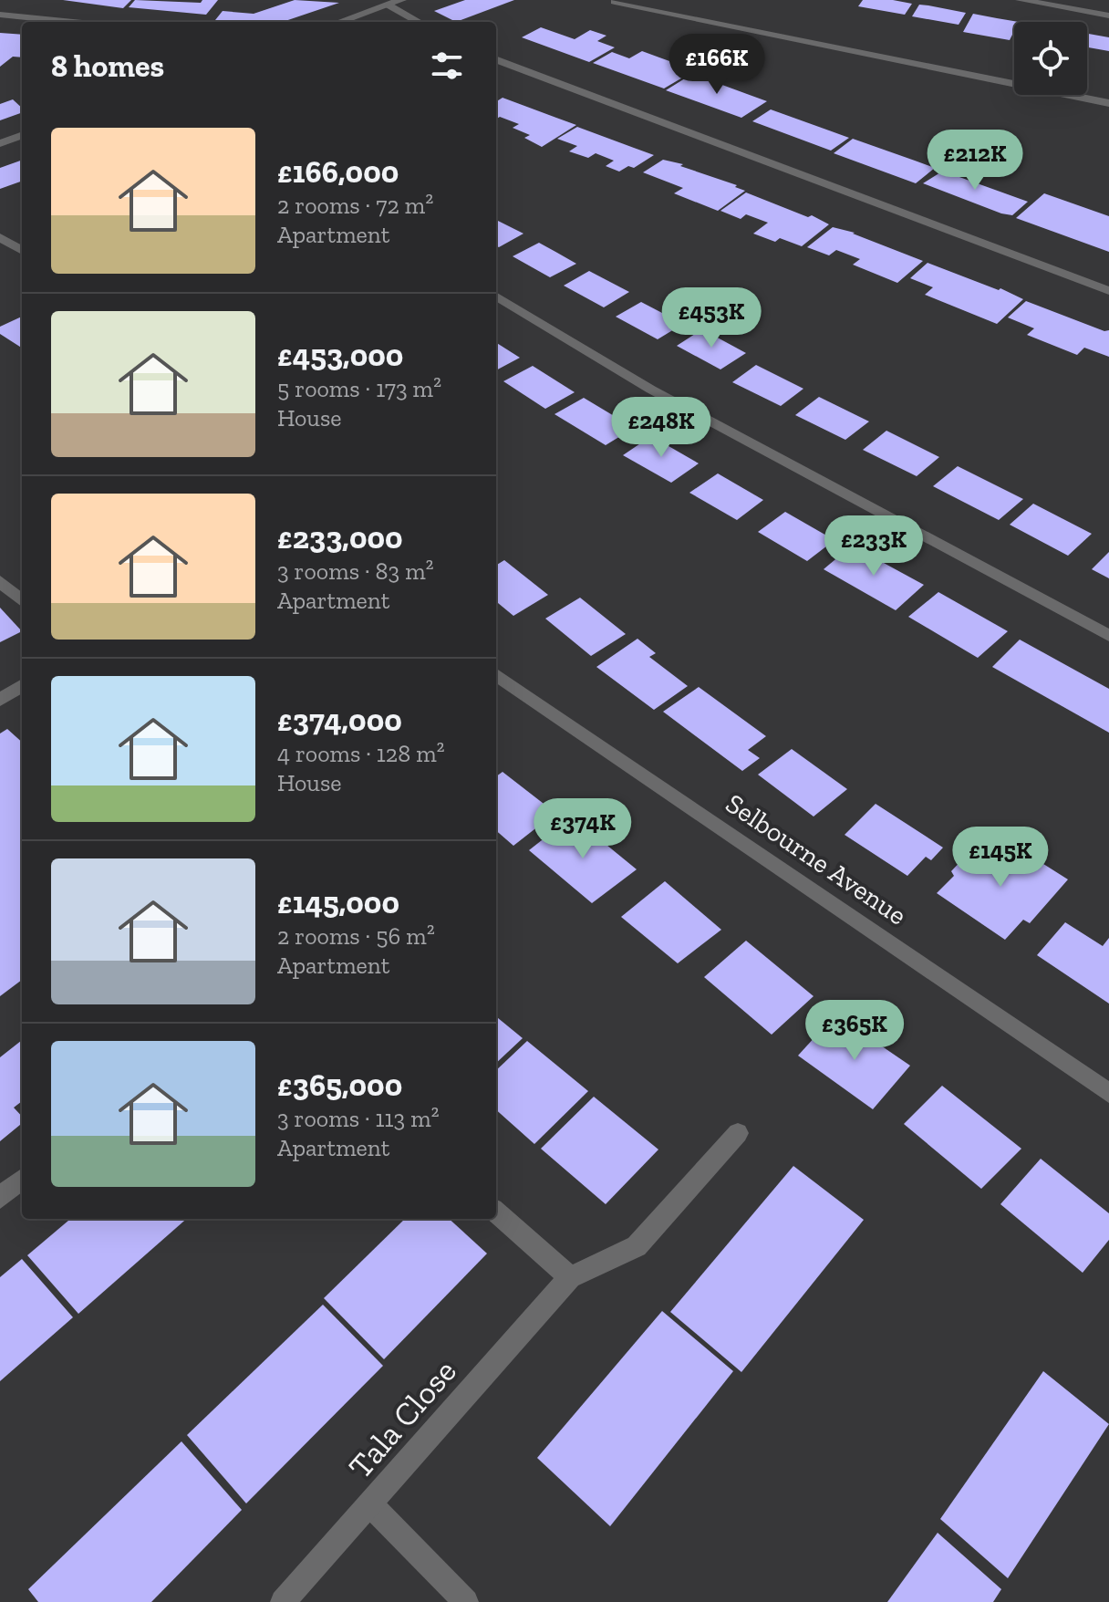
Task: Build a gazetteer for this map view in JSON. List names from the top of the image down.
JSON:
{
  "streets": {
    "street": ["Selbourne Avenue", "Tala Close"]
  },
  "page": {
    "heading": "8 homes",
    "price": [
      "£166K",
      "£212K",
      "£453K",
      "£248K",
      "£233K",
      "£374K",
      "£145K",
      "£365K"
    ],
    "list": [
      {
        "name": "£166,000",
        "note": "2 rooms · 72 m² · Apartment"
      },
      {
        "name": "£453,000",
        "note": "5 rooms · 173 m² · House"
      },
      {
        "name": "£233,000",
        "note": "3 rooms · 83 m² · Apartment"
      },
      {
        "name": "£374,000",
        "note": "4 rooms · 128 m² · House"
      },
      {
        "name": "£145,000",
        "note": "2 rooms · 56 m² · Apartment"
      },
      {
        "name": "£365,000",
        "note": "3 rooms · 113 m² · Apartment"
      }
    ]
  }
}
